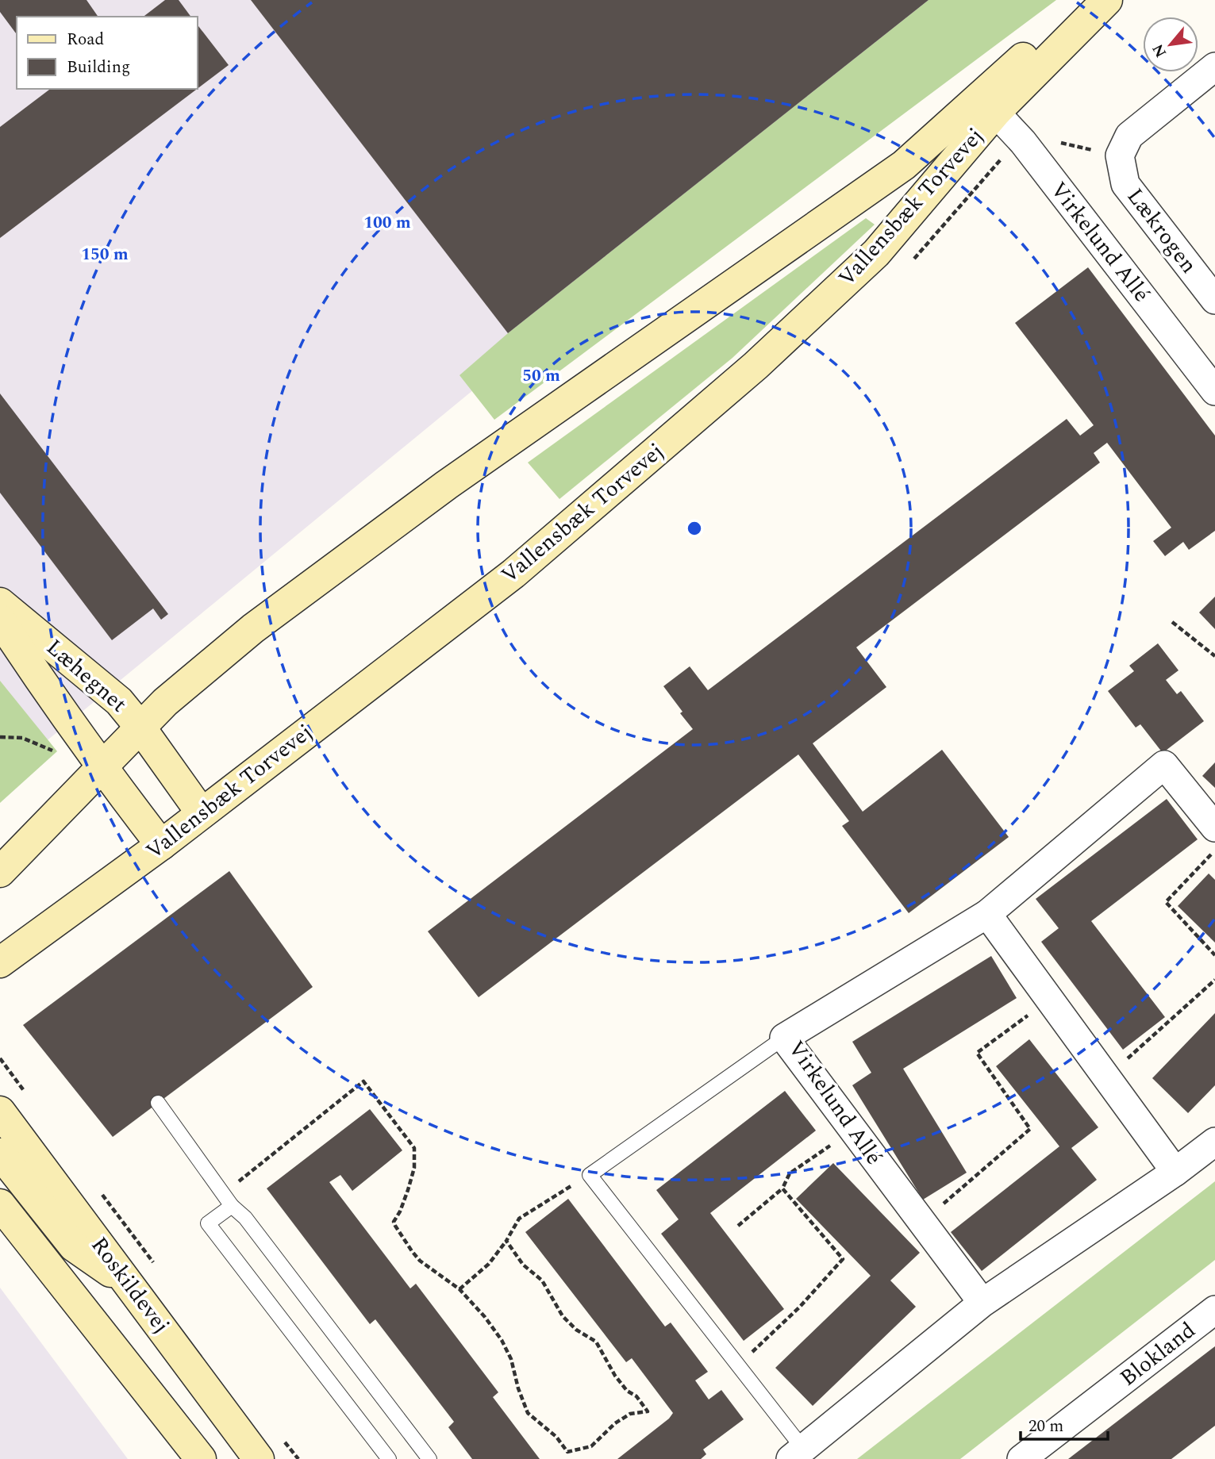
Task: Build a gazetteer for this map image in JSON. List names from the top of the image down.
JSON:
{
  "streets": {
    "street": [
      "Vallensbæk Torvevej",
      "Lækrogen",
      "Virkelund Allé",
      "Læhegnet",
      "Roskildevej",
      "Blokland"
    ]
  },
  "crossings": [
    ["Vallensbæk Torvevej", "Virkelund Allé"],
    ["Vallensbæk Torvevej", "Læhegnet"]
  ],
  "legend": ["Road", "Building"],
  "scale_bar": "20 m",
  "north": "bottom left",
  "rings": ["100 m", "150 m", "50 m"]
}
